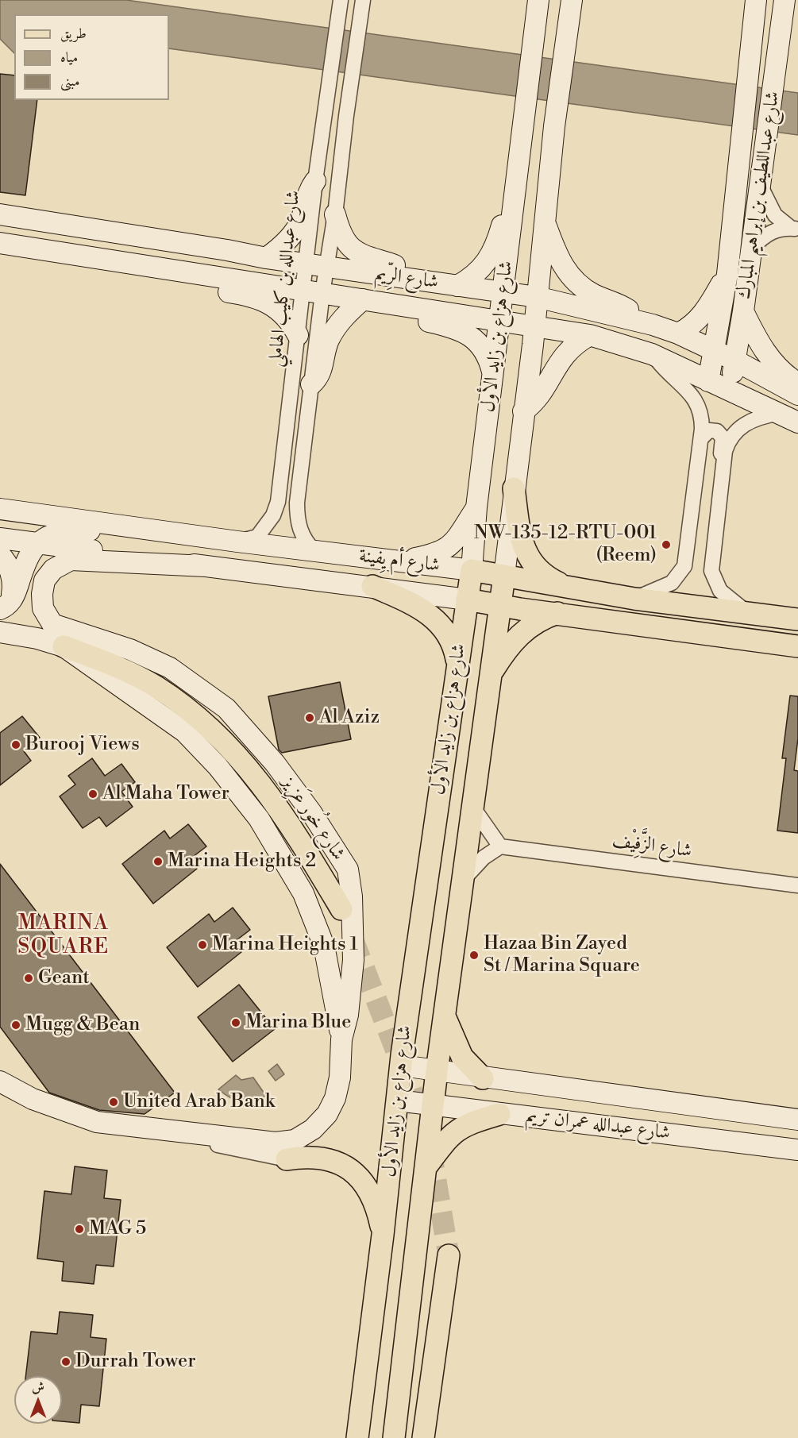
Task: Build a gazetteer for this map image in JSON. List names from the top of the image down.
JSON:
{
  "streets": {
    "main road": [
      "شارع عبداللطيف بن إبراهيم المبارك",
      "شارع الرِّيم",
      "شارع هزاع بن زايد الأول",
      "شارع أم يِفينة",
      "شارع خُور عَزِيز",
      "شارع عبدالله عمران تريم"
    ],
    "street": ["شارع عبدالله بن كليب الهاملي", "شارع الزَّفِيْف"]
  },
  "crossings": [
    ["شارع عبداللطيف بن إبراهيم المبارك", "شارع الرِّيم"],
    ["شارع عبدالله بن كليب الهاملي", "شارع الرِّيم"],
    ["شارع عبدالله بن كليب الهاملي", "شارع أم يِفينة"],
    ["شارع الرِّيم", "شارع هزاع بن زايد الأول"],
    ["شارع هزاع بن زايد الأول", "شارع أم يِفينة"],
    ["شارع هزاع بن زايد الأول", "شارع عبدالله عمران تريم"],
    ["شارع أم يِفينة", "شارع خُور عَزِيز"]
  ],
  "districts": ["MARINA SQUARE"],
  "places": [
    "NW-135-12-RTU-001 (Reem)",
    "Al Aziz",
    "Burooj Views",
    "Al Maha Tower",
    "Marina Heights 2",
    "Marina Heights 1",
    "Hazaa Bin Zayed St / Marina Square",
    "Geant",
    "Marina Blue",
    "Mugg & Bean",
    "United Arab Bank",
    "MAG 5",
    "Durrah Tower"
  ],
  "legend": ["طريق", "مياه", "مبنى"],
  "north": "top"
}
